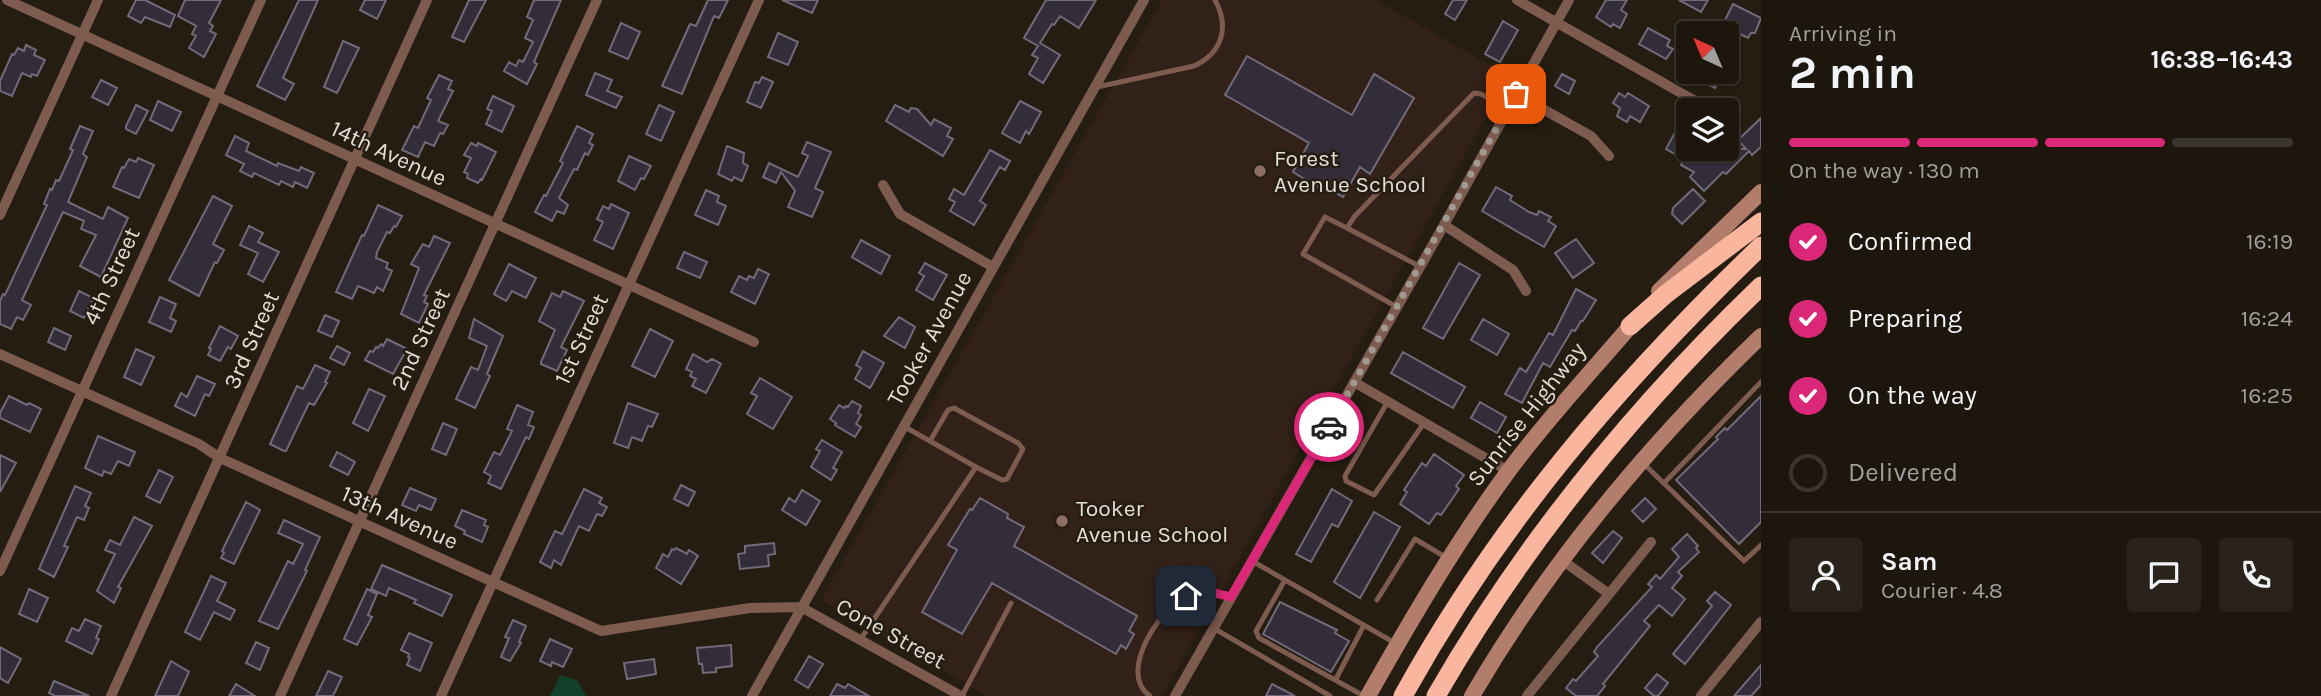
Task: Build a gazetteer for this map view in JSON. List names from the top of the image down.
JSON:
{
  "streets": {
    "main road": ["Sunrise Highway"],
    "street": [
      "14th Avenue",
      "4th Street",
      "Tooker Avenue",
      "2nd Street",
      "1st Street",
      "3rd Street",
      "13th Avenue",
      "Cone Street"
    ]
  },
  "crossings": [
    ["14th Avenue", "4th Street"],
    ["14th Avenue", "2nd Street"],
    ["14th Avenue", "1st Street"],
    ["14th Avenue", "3rd Street"],
    ["4th Street", "13th Avenue"],
    ["Tooker Avenue", "13th Avenue"],
    ["Tooker Avenue", "Cone Street"],
    ["2nd Street", "13th Avenue"],
    ["1st Street", "13th Avenue"],
    ["3rd Street", "13th Avenue"],
    ["13th Avenue", "Cone Street"]
  ],
  "places": ["Forest Avenue School", "Tooker Avenue School"],
  "north": "top left",
  "page": {
    "heading": ["2 min", "Arriving in", "16:38–16:43"],
    "panel": ["Sam", "Courier · 4.8"],
    "bar": "On the way · 130 m",
    "list": [
      ["Confirmed", "16:19"],
      ["Preparing", "16:24"],
      ["On the way", "16:25"],
      "Delivered"
    ]
  }
}
